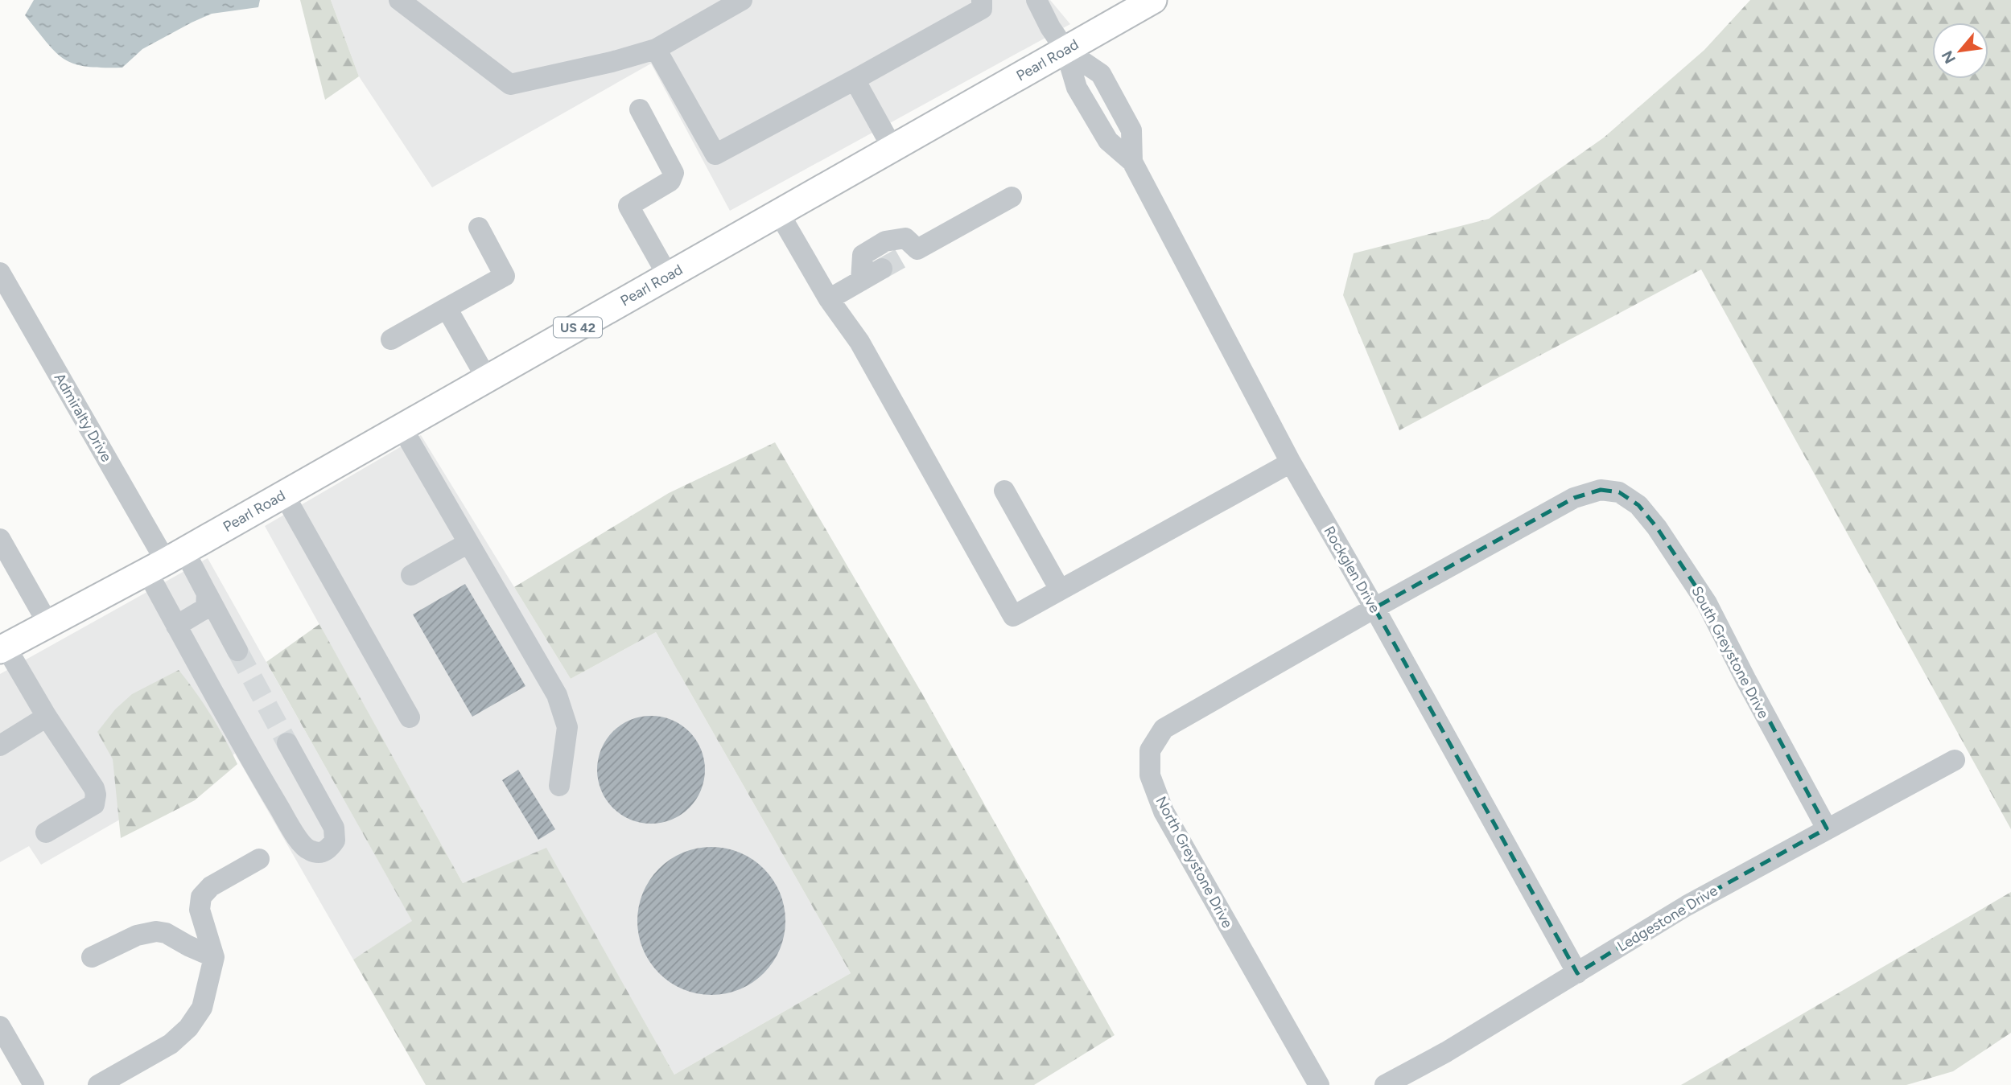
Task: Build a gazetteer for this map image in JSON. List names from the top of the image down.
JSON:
{
  "streets": {
    "main road": ["Pearl Road", "US 42"],
    "street": [
      "Admiralty Drive",
      "Rockglen Drive",
      "South Greystone Drive",
      "North Greystone Drive",
      "Ledgestone Drive"
    ]
  },
  "crossings": [
    ["Pearl Road", "Admiralty Drive"],
    ["Pearl Road", "Rockglen Drive"],
    ["Rockglen Drive", "South Greystone Drive"],
    ["Rockglen Drive", "North Greystone Drive"],
    ["Rockglen Drive", "Ledgestone Drive"],
    ["South Greystone Drive", "North Greystone Drive"],
    ["South Greystone Drive", "Ledgestone Drive"]
  ],
  "north": "bottom left"
}
